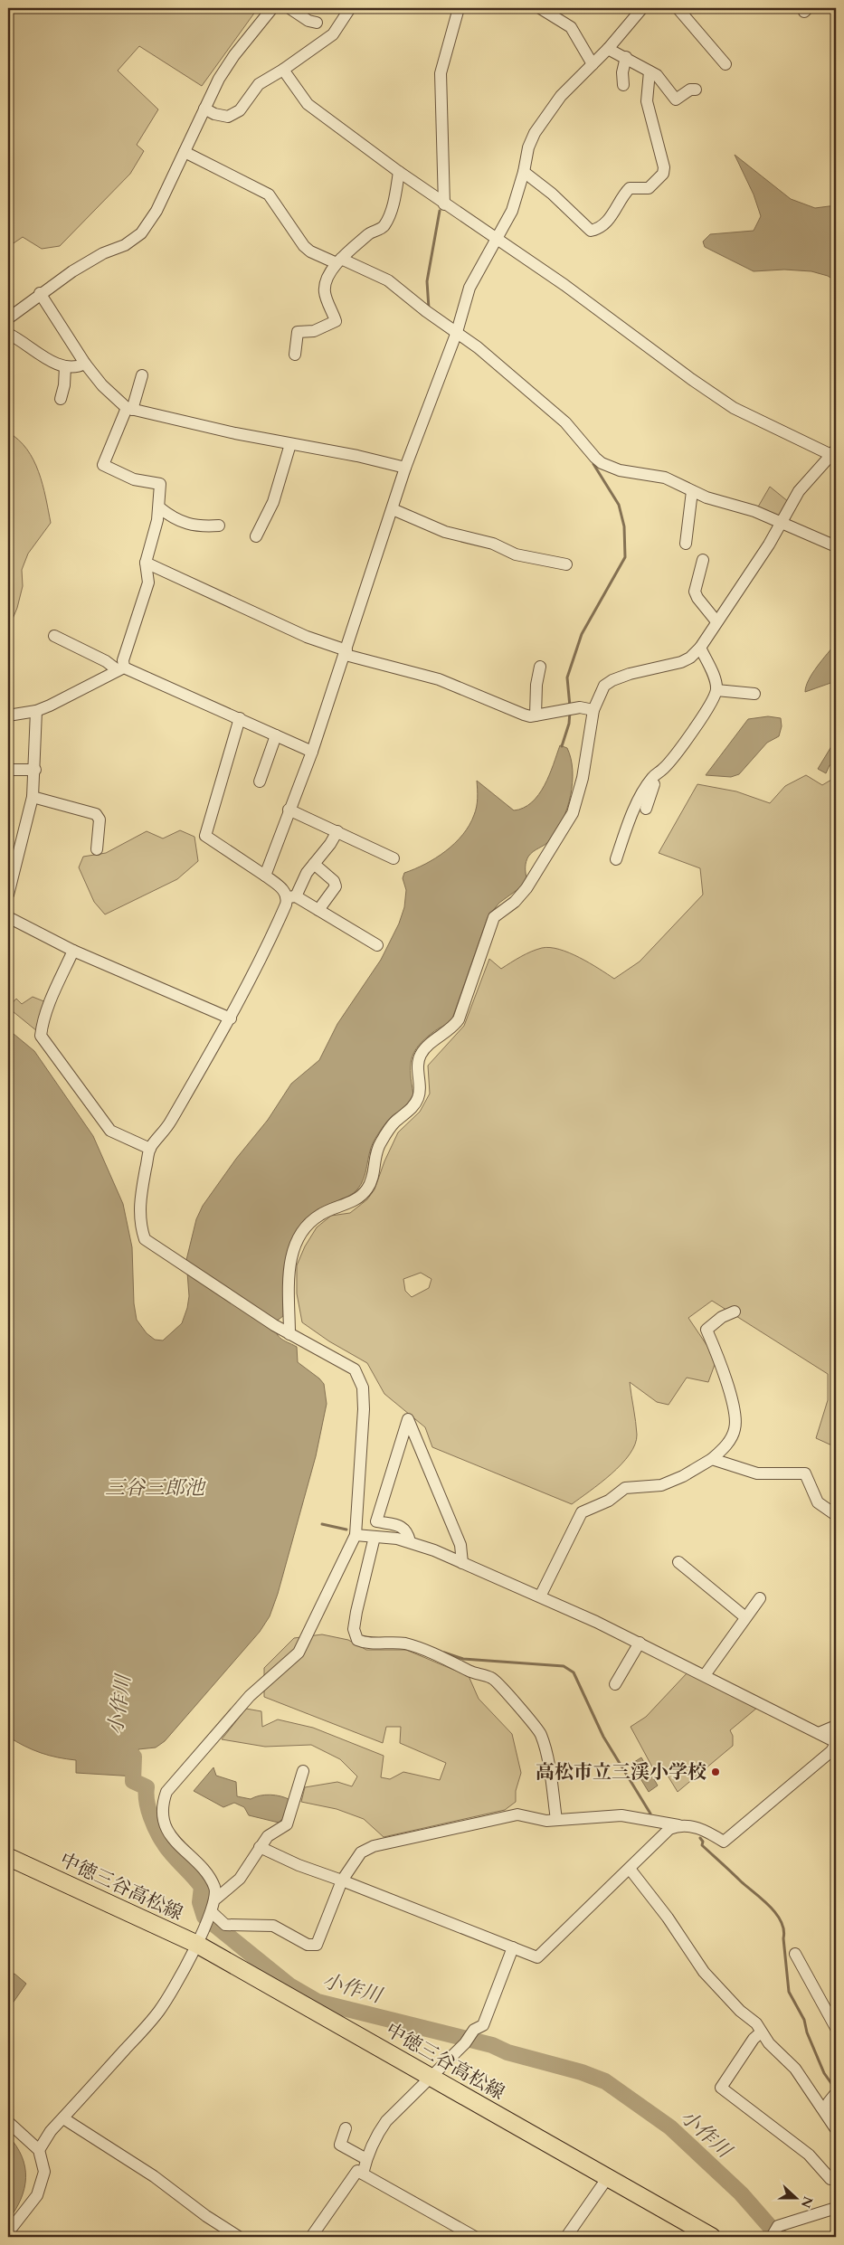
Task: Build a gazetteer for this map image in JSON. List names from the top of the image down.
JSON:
{
  "streets": {
    "main road": ["中徳三谷高松線"]
  },
  "water": ["三谷三郎池", "小作川"],
  "places": ["高松市立三渓小学校"],
  "north": "right"
}
